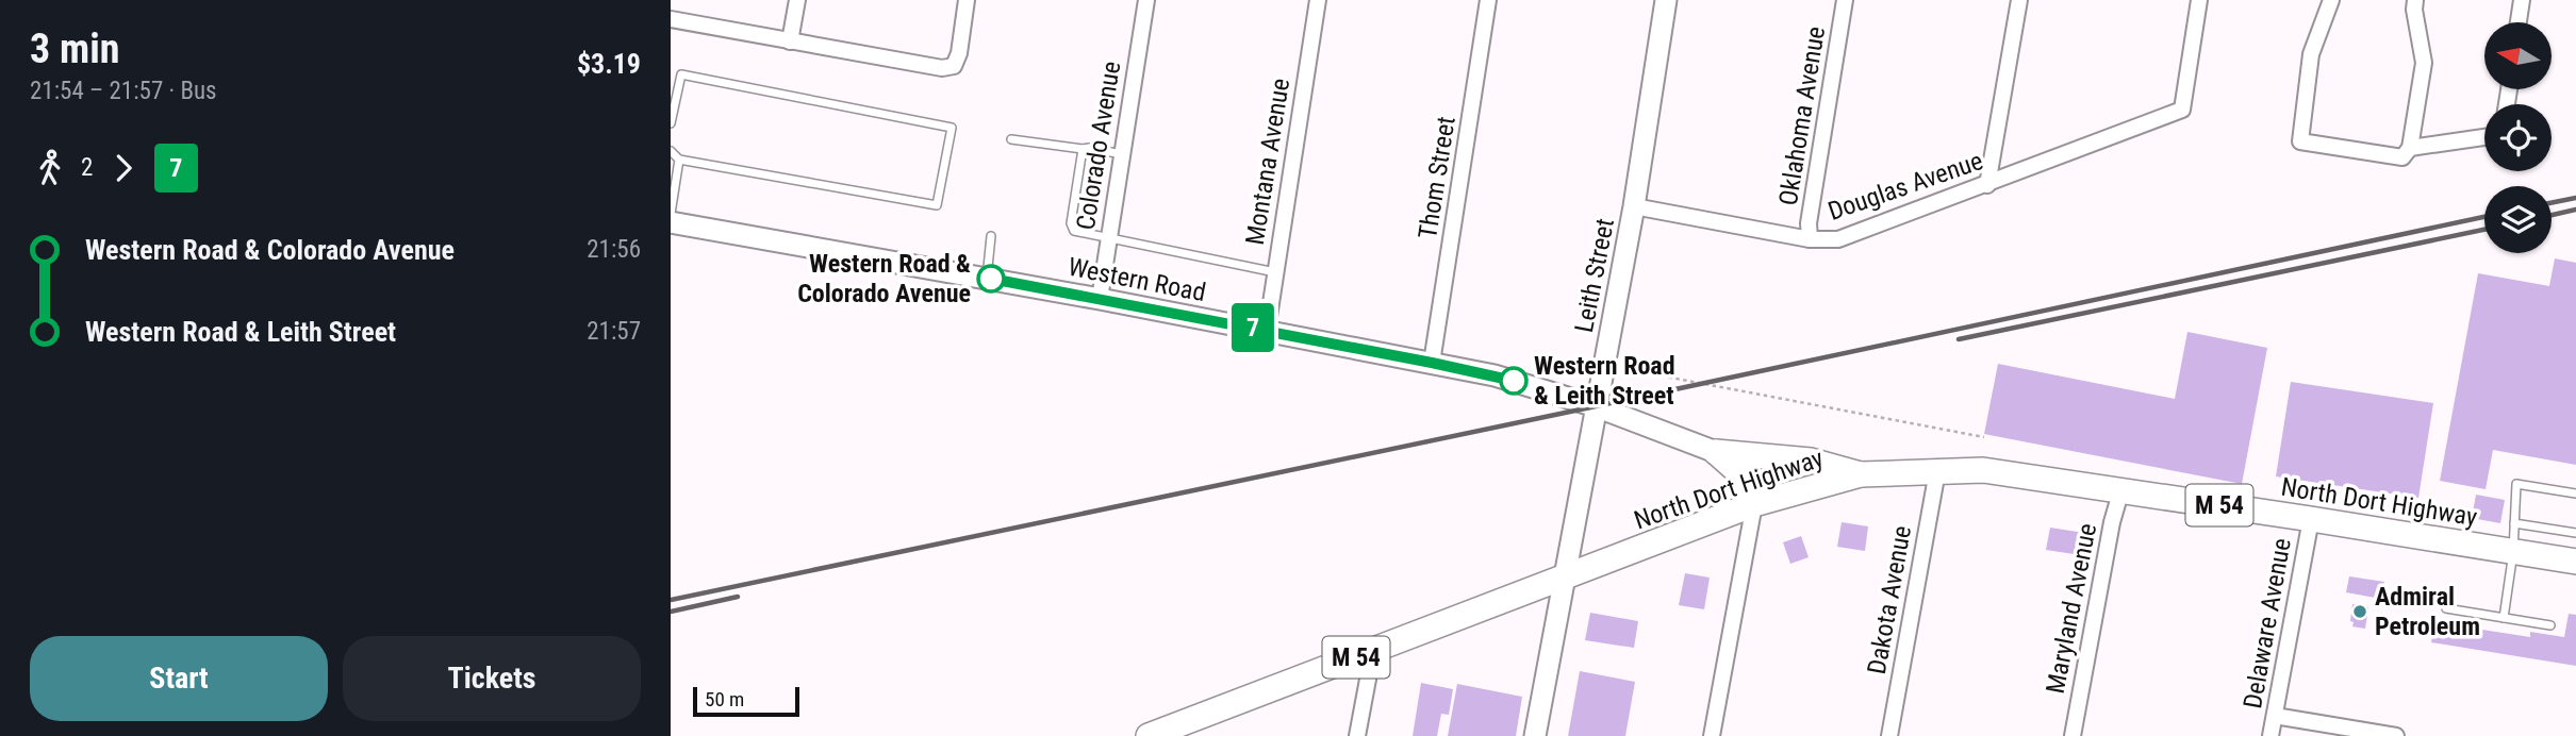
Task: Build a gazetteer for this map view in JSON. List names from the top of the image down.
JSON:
{
  "streets": {
    "main road": ["North Dort Highway", "M 54"],
    "street": [
      "Oklahoma Avenue",
      "Colorado Avenue",
      "Montana Avenue",
      "Thom Street",
      "Douglas Avenue",
      "Leith Street",
      "Western Road",
      "Dakota Avenue",
      "Maryland Avenue",
      "Delaware Avenue"
    ]
  },
  "crossings": [
    ["Oklahoma Avenue", "Douglas Avenue"],
    ["Colorado Avenue", "Western Road"],
    ["Montana Avenue", "Western Road"],
    ["Thom Street", "Western Road"],
    ["Douglas Avenue", "Leith Street"],
    ["Leith Street", "Western Road"],
    ["Leith Street", "North Dort Highway"],
    ["North Dort Highway", "Dakota Avenue"],
    ["North Dort Highway", "Maryland Avenue"],
    ["North Dort Highway", "Delaware Avenue"]
  ],
  "places": ["Western Road & Colorado Avenue", "Western Road & Leith Street", "Admiral Petroleum"],
  "lines": ["bus line 7"],
  "scale_bar": "50 m",
  "north": "left",
  "page": {
    "heading": ["3 min", "21:54 – 21:57 · Bus", "$3.19"],
    "on_map": "7",
    "legs": ["2", "7"],
    "list": [
      {
        "name": "Western Road & Colorado Avenue",
        "value": "21:56"
      },
      {
        "name": "Western Road & Leith Street",
        "value": "21:57"
      }
    ],
    "buttons": ["Start", "Tickets"],
    "scale": "50 m"
  }
}
